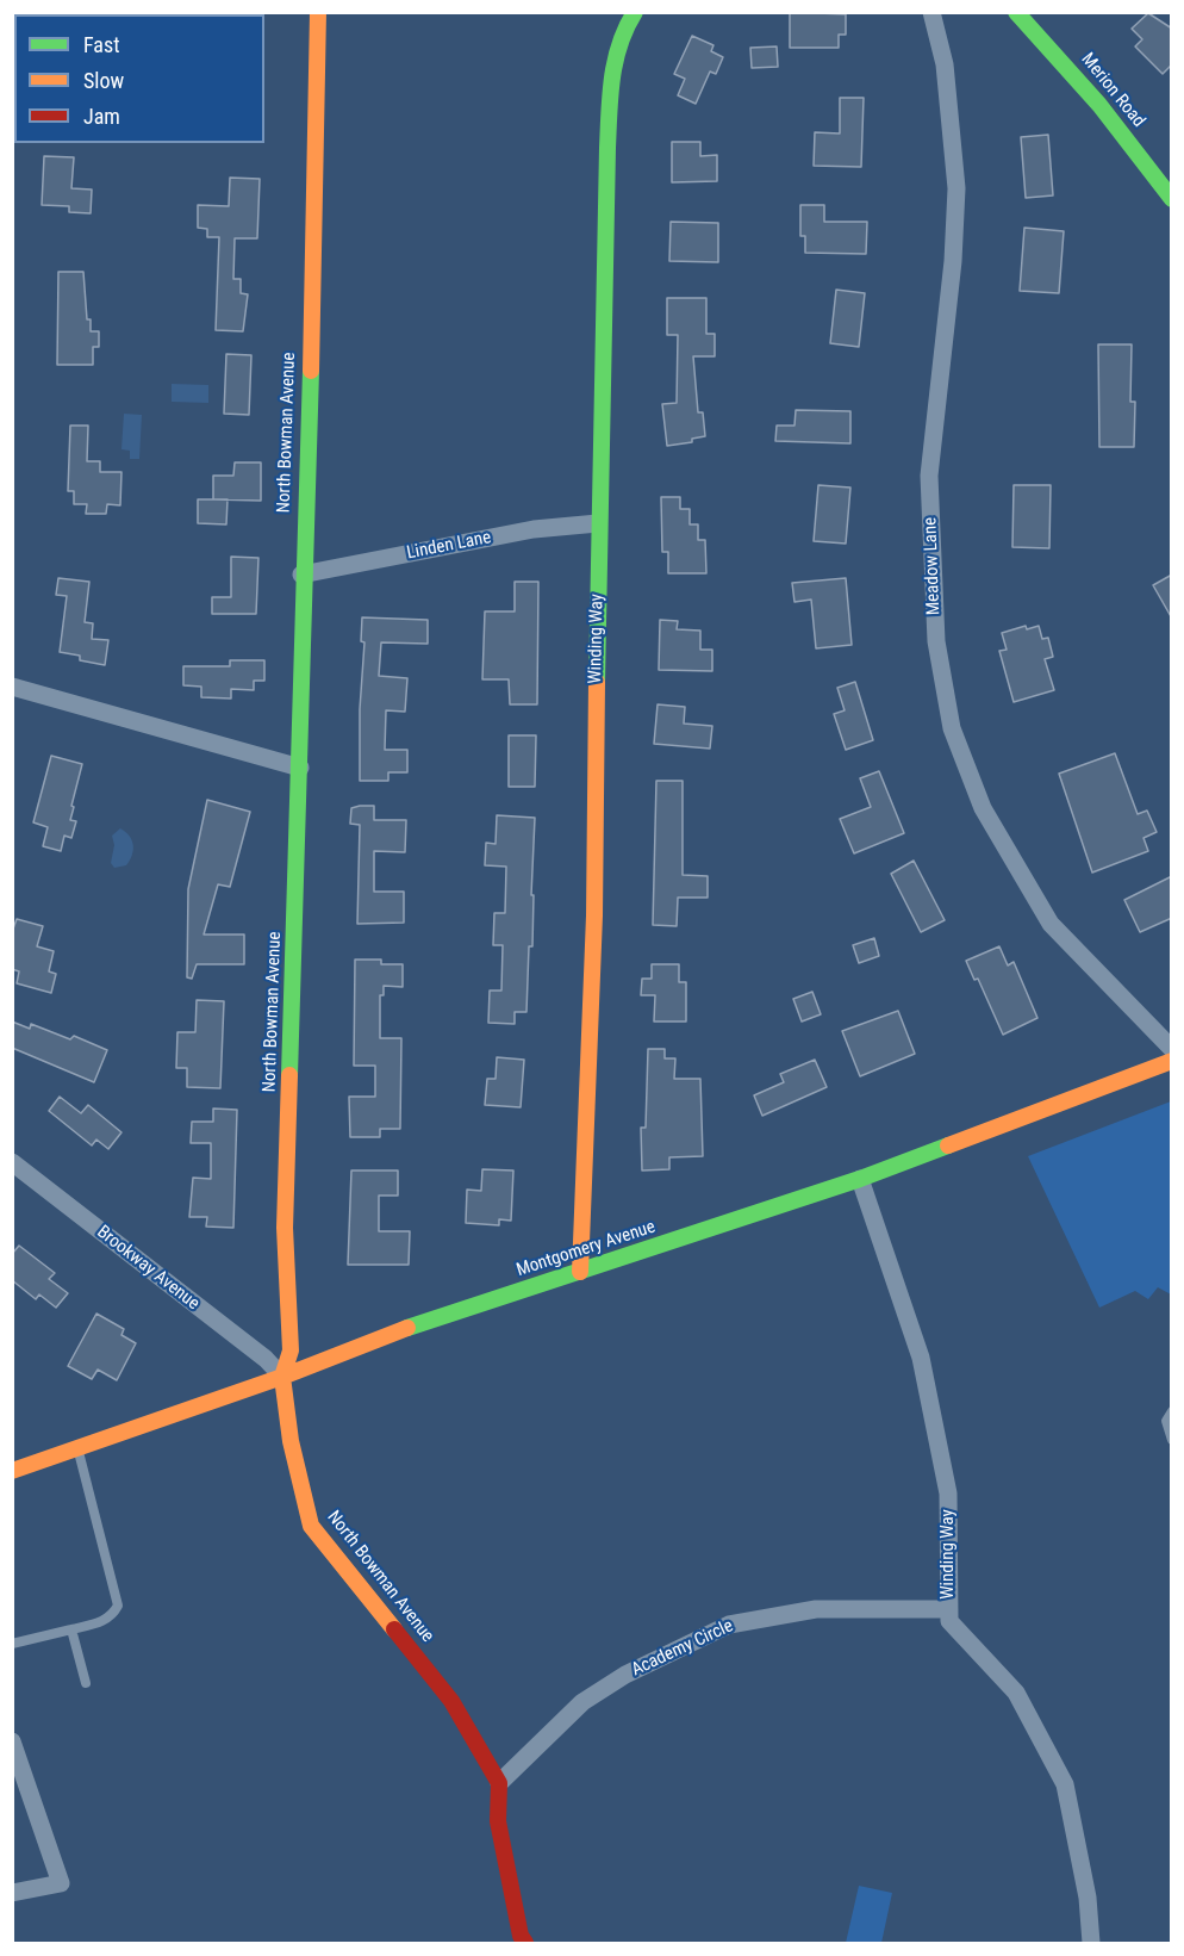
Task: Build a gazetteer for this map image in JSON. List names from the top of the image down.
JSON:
{
  "streets": {
    "street": [
      "Merion Road",
      "North Bowman Avenue",
      "Linden Lane",
      "Meadow Lane",
      "Winding Way",
      "Montgomery Avenue",
      "Brookway Avenue",
      "Academy Circle"
    ]
  },
  "crossings": [
    ["North Bowman Avenue", "Linden Lane"],
    ["North Bowman Avenue", "Montgomery Avenue"],
    ["North Bowman Avenue", "Brookway Avenue"],
    ["North Bowman Avenue", "Academy Circle"],
    ["Linden Lane", "Winding Way"],
    ["Winding Way", "Montgomery Avenue"],
    ["Winding Way", "Academy Circle"],
    ["Montgomery Avenue", "Brookway Avenue"]
  ],
  "legend": ["Fast", "Slow", "Jam"]
}
